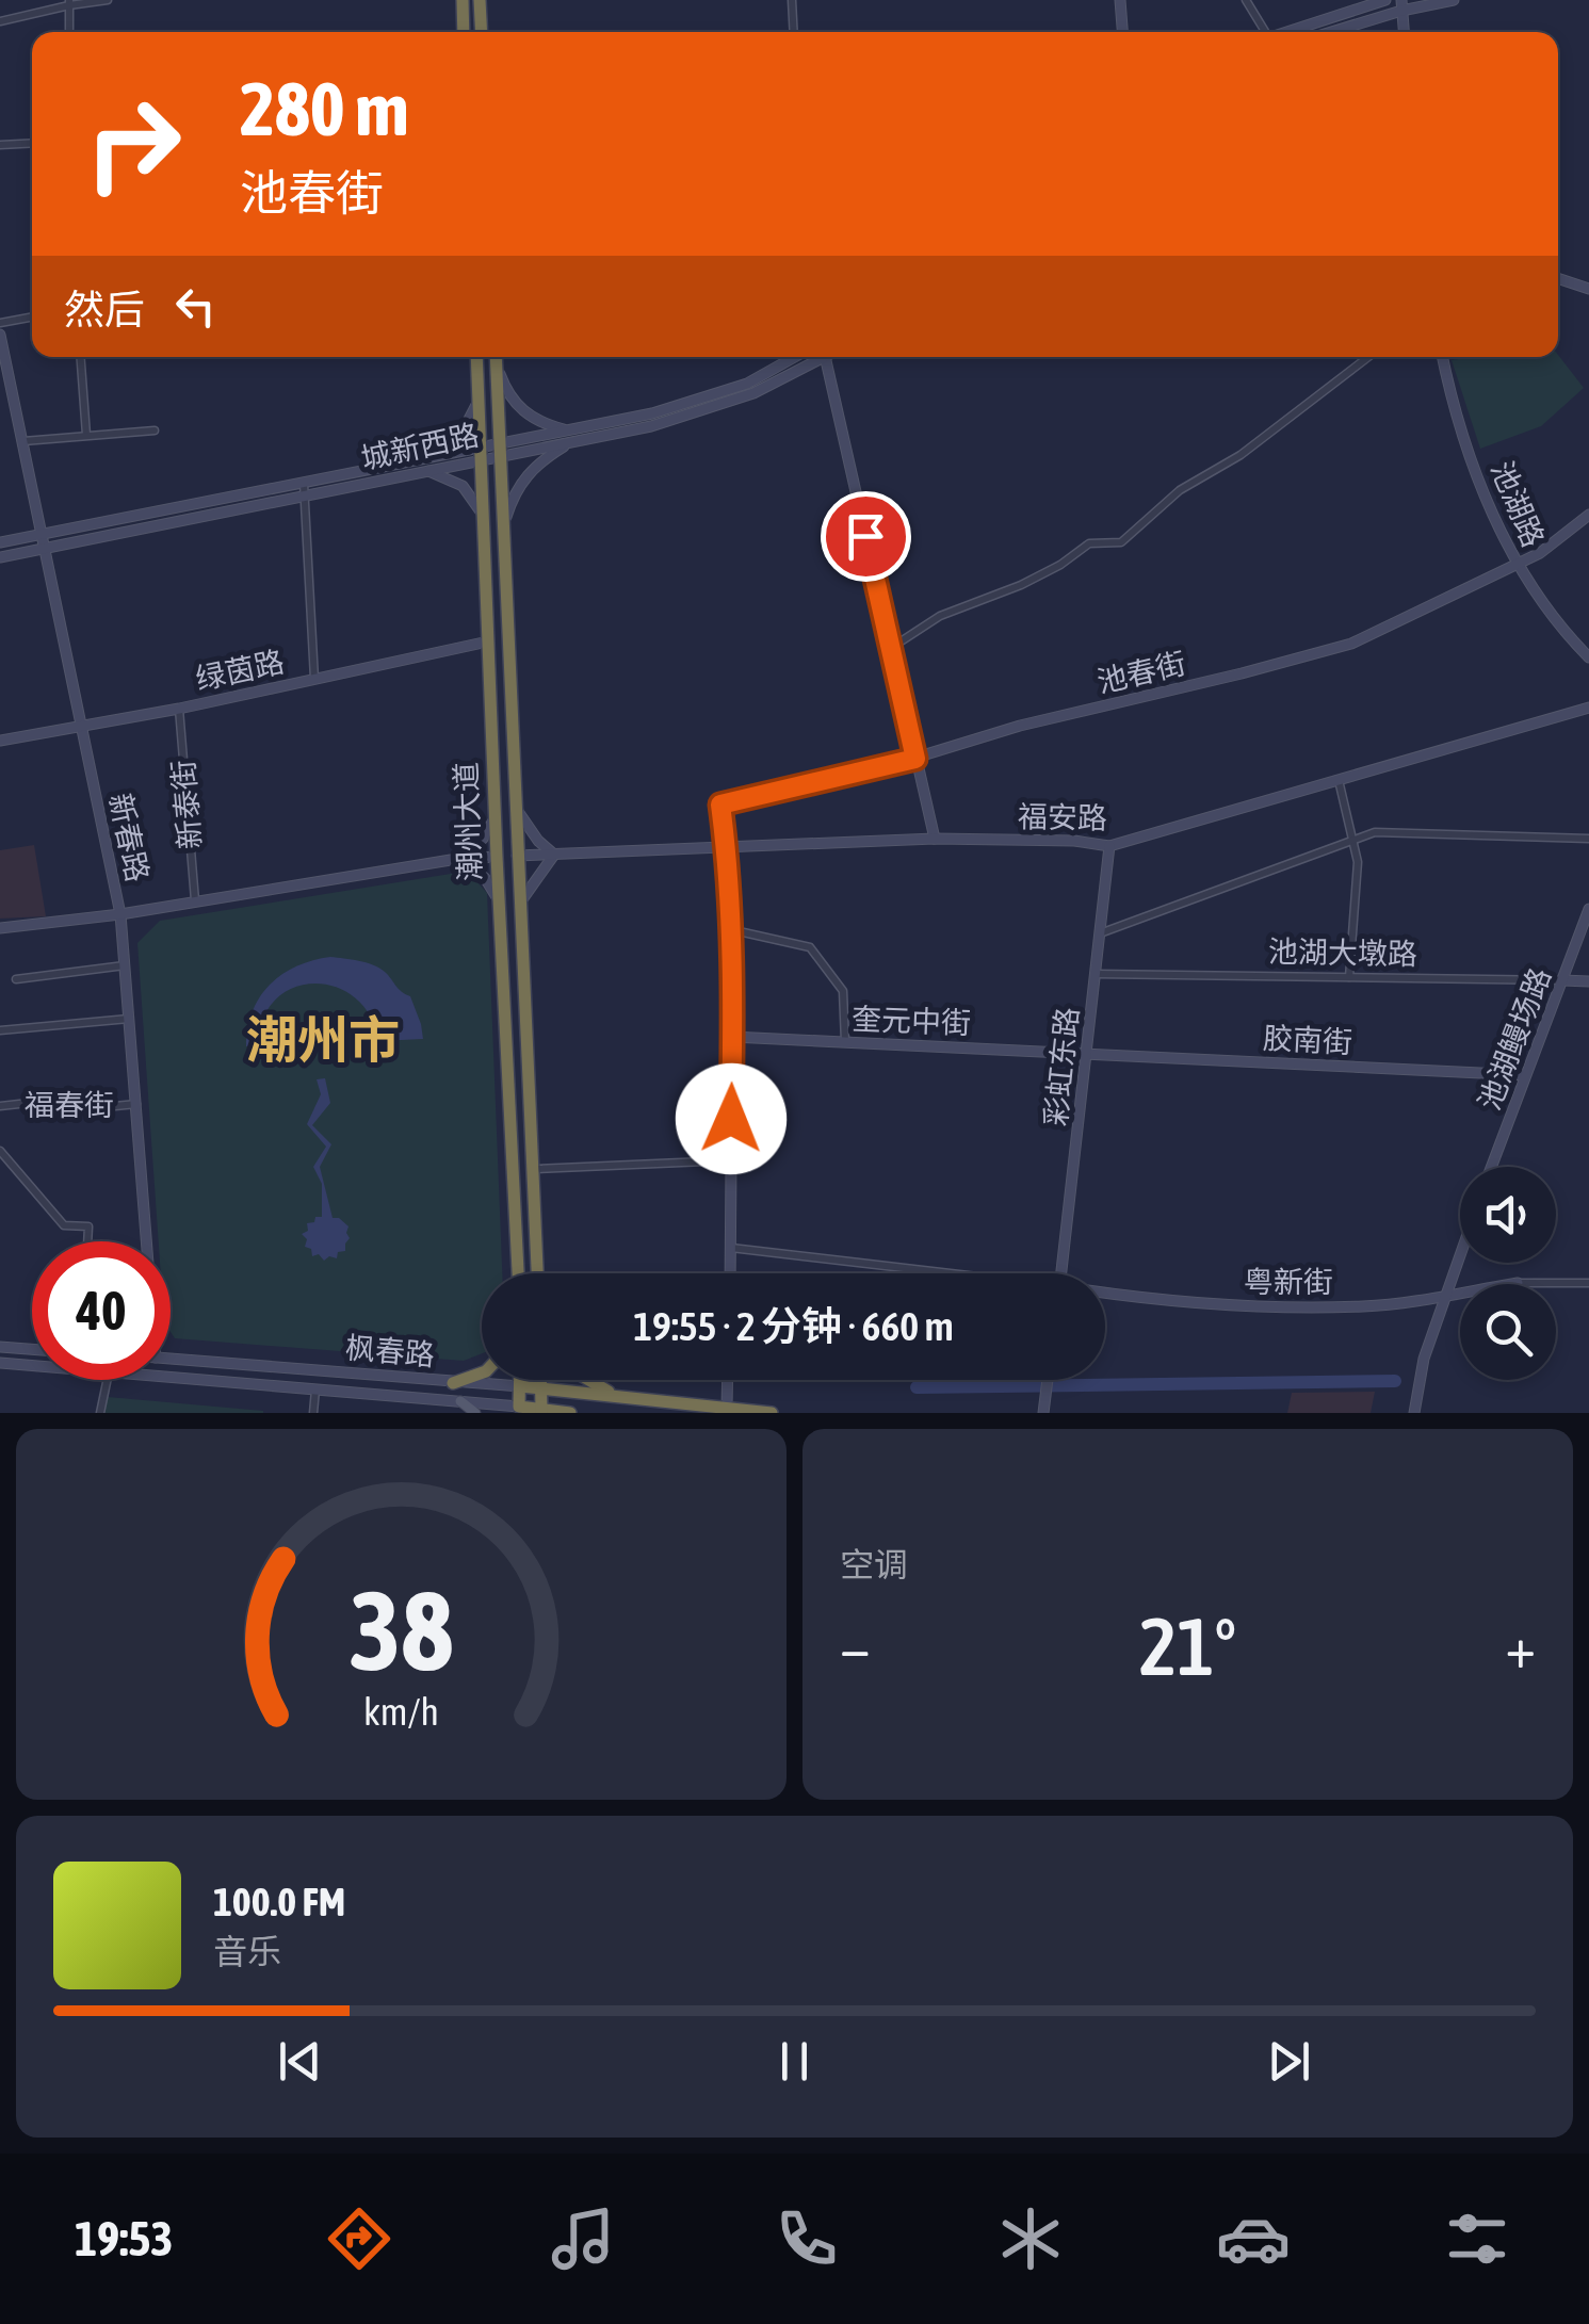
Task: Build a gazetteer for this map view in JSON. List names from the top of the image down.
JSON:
{
  "streets": {
    "highway": ["潮州大道", "枫春路"],
    "street": [
      "城新西路",
      "池湖路",
      "绿茵路",
      "池春街",
      "新泰街",
      "福安路",
      "新春路",
      "池湖大墩路",
      "奎元中街",
      "池湖鳗场路",
      "胶南街",
      "彩虹东路",
      "福春街",
      "粤新街"
    ]
  },
  "crossings": [
    ["城新西路", "潮州大道"],
    ["城新西路", "新春路"],
    ["池湖路", "池春街"],
    ["绿茵路", "新泰街"],
    ["绿茵路", "潮州大道"],
    ["绿茵路", "新春路"],
    ["池春街", "福安路"],
    ["福安路", "潮州大道"],
    ["福安路", "彩虹东路"],
    ["新春路", "福春街"],
    ["池湖大墩路", "池湖鳗场路"],
    ["池湖大墩路", "彩虹东路"],
    ["奎元中街", "胶南街"],
    ["奎元中街", "彩虹东路"],
    ["池湖鳗场路", "胶南街"],
    ["胶南街", "彩虹东路"]
  ],
  "districts": ["潮州市"],
  "page": {
    "turn": ["280 m", "池春街"],
    "then": "然后",
    "limit": "40",
    "trip": "19:55 · 2 分钟 · 660 m",
    "tile": "空调",
    "heat": ["−", "21°", "+"],
    "song": ["100.0 FM", "音乐"],
    "tabs": "19:53",
    "gauge": ["38", "km/h"]
  }
}
